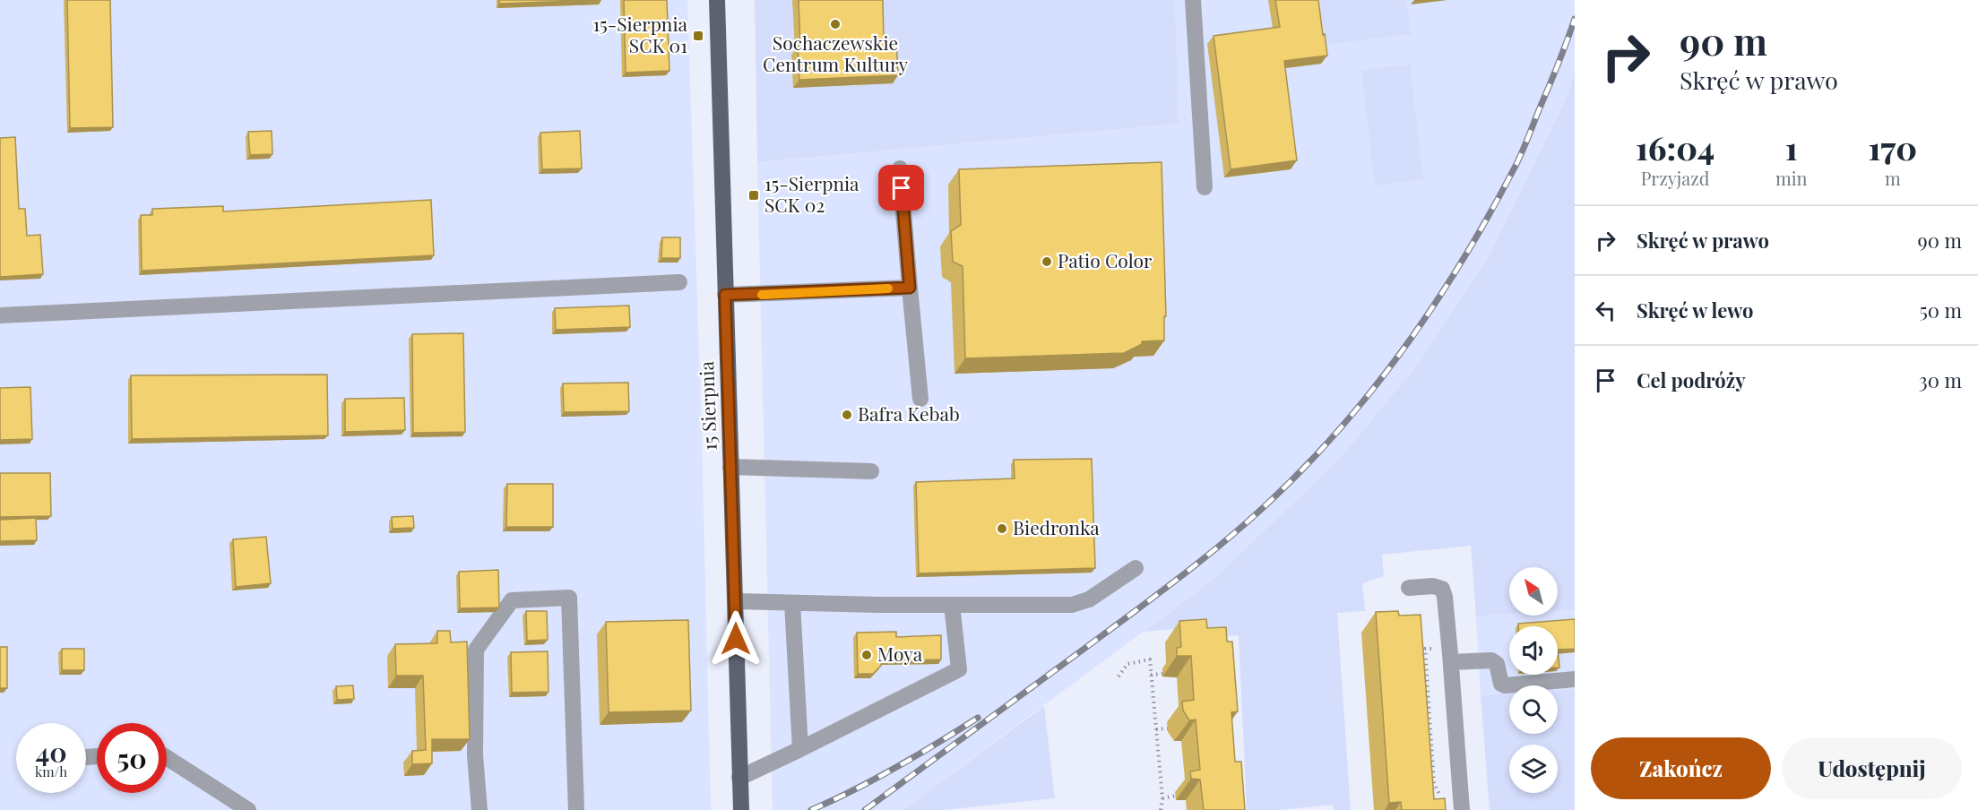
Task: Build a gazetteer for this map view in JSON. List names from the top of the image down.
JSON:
{
  "streets": {
    "main road": ["15 Sierpnia"]
  },
  "places": {
    "other": [
      "Sochaczewskie Centrum Kultury",
      "Patio Color",
      "Bafra Kebab",
      "Biedronka",
      "Moya"
    ],
    "transit": ["15-Sierpnia SCK 01", "15-Sierpnia SCK 02"]
  },
  "north": "top left",
  "page": {
    "turn": ["90 m", "Skręć w prawo"],
    "eta": [
      "16:04",
      "Przyjazd",
      "1",
      "min",
      "170",
      "m"
    ],
    "list": [
      {
        "name": "Skręć w prawo",
        "value": "90 m"
      },
      {
        "name": "Skręć w lewo",
        "value": "50 m"
      },
      {
        "name": "Cel podróży",
        "value": "30 m"
      }
    ],
    "speed": "40 km/h",
    "limit": "50",
    "buttons": ["Zakończ", "Udostępnij"]
  }
}
